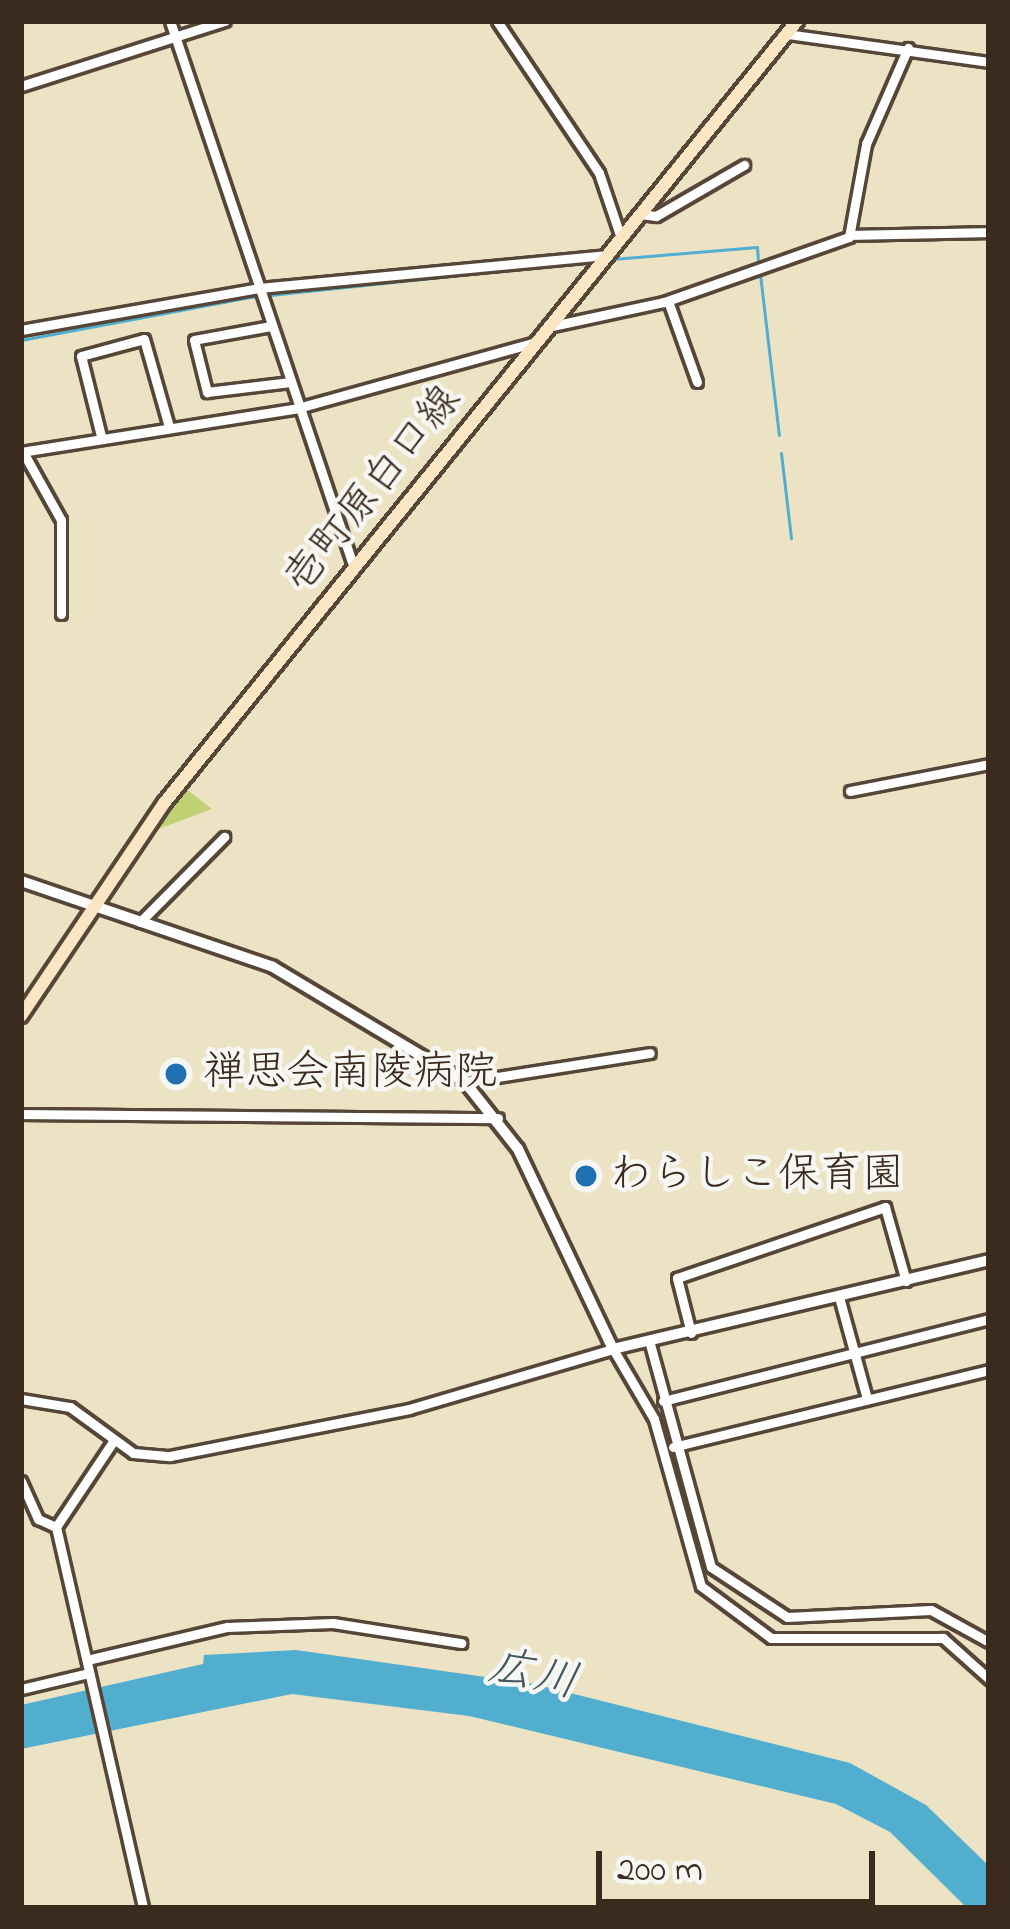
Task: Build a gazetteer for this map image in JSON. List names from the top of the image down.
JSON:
{
  "streets": {
    "main road": ["壱町原白口線"]
  },
  "water": ["広川"],
  "places": ["禅思会南陵病院", "わらしこ保育園"],
  "scale_bar": "200 m"
}
